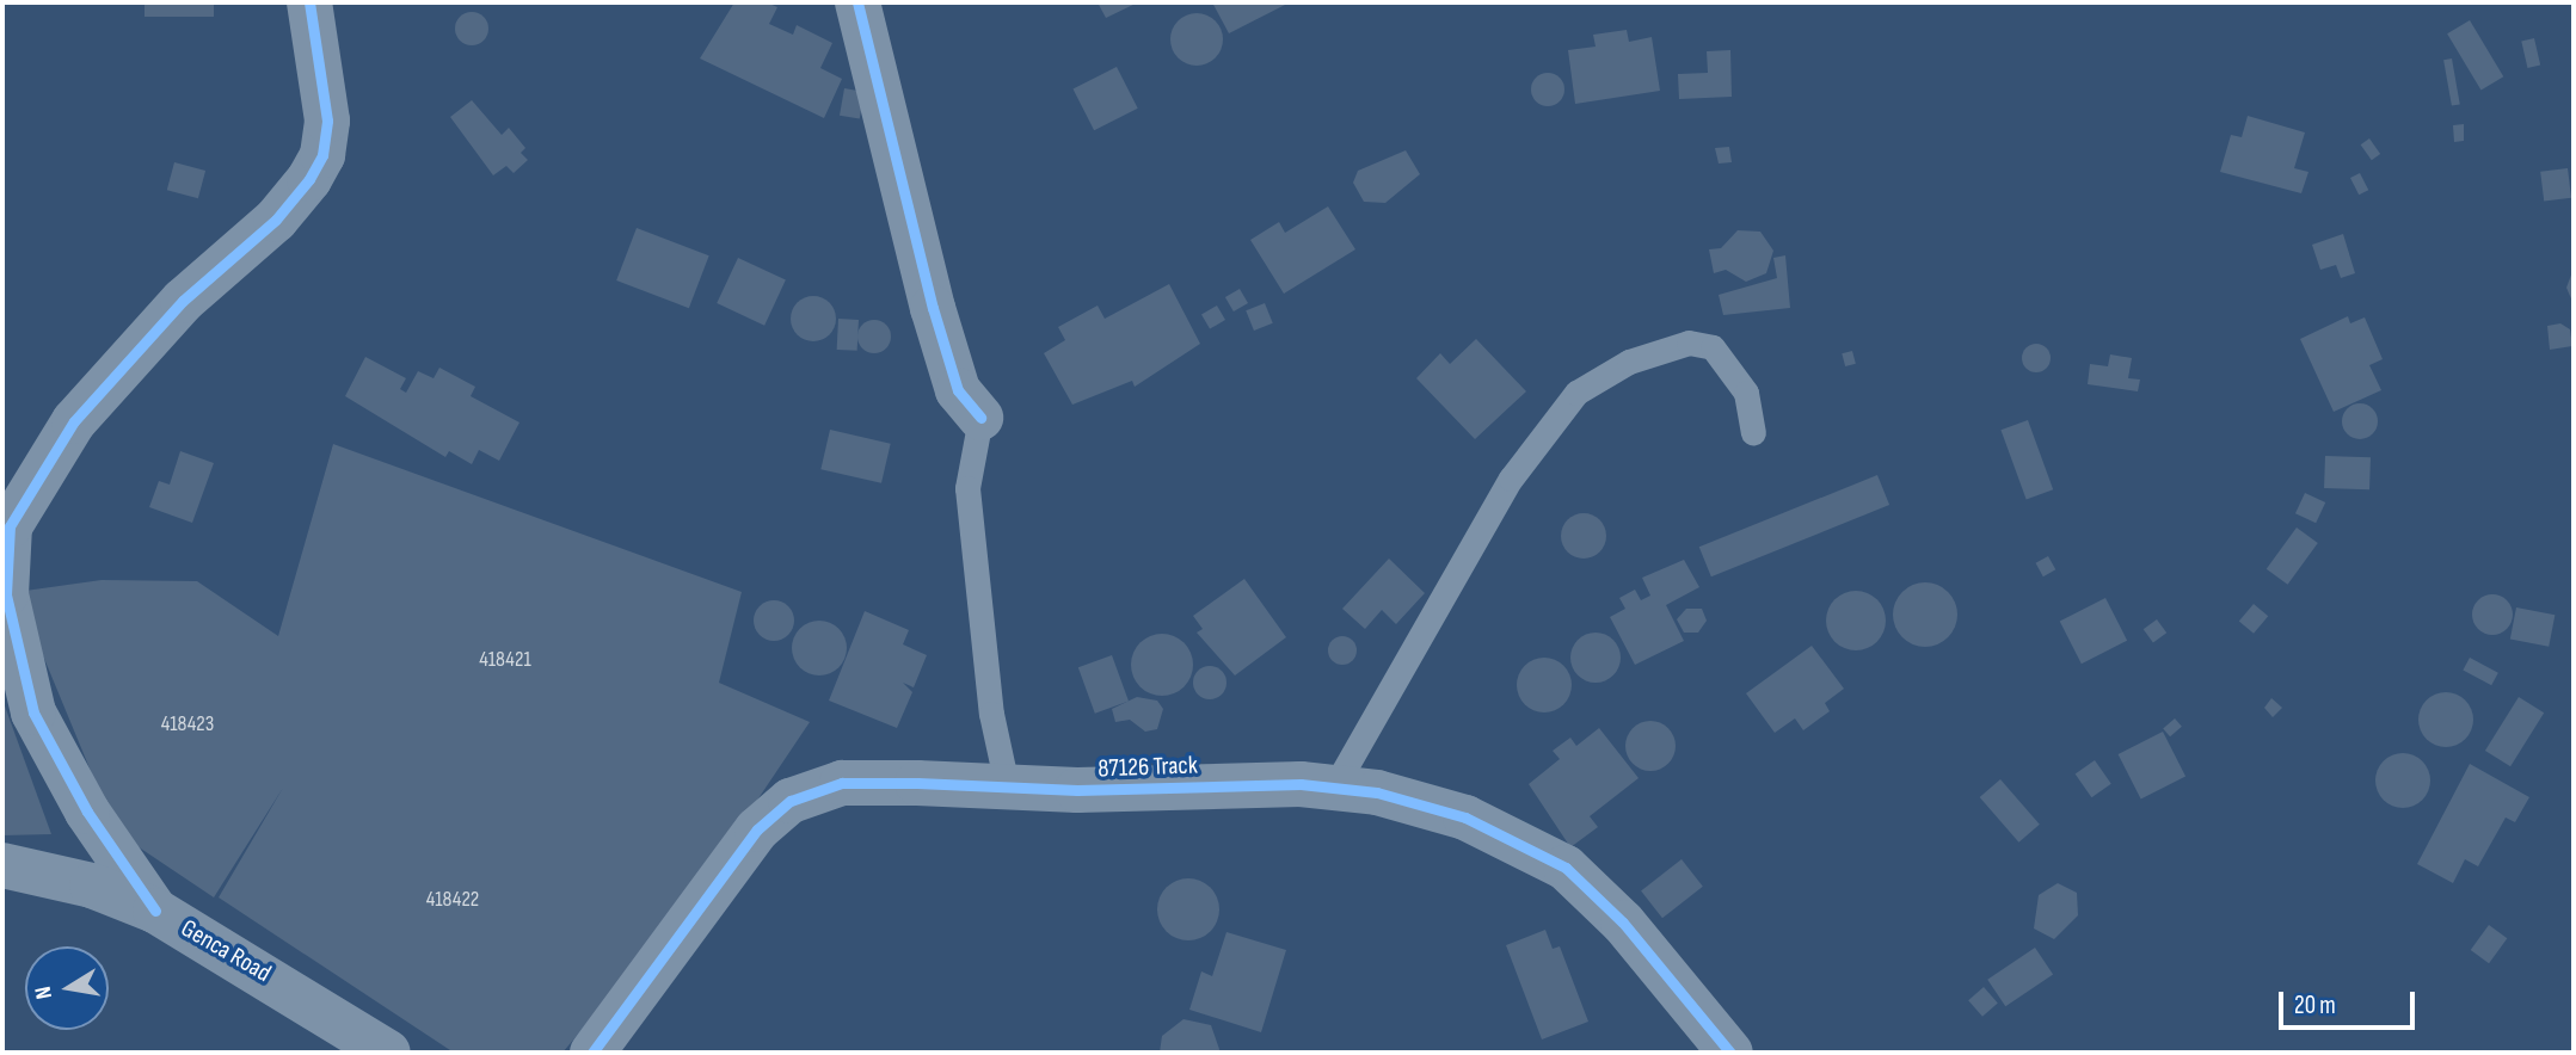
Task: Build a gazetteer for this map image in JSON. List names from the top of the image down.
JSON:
{
  "streets": {
    "street": ["87126 Track", "Genca Road"]
  },
  "house_numbers": ["418421", "418423", "418422"],
  "scale_bar": "20 m",
  "north": "left"
}
